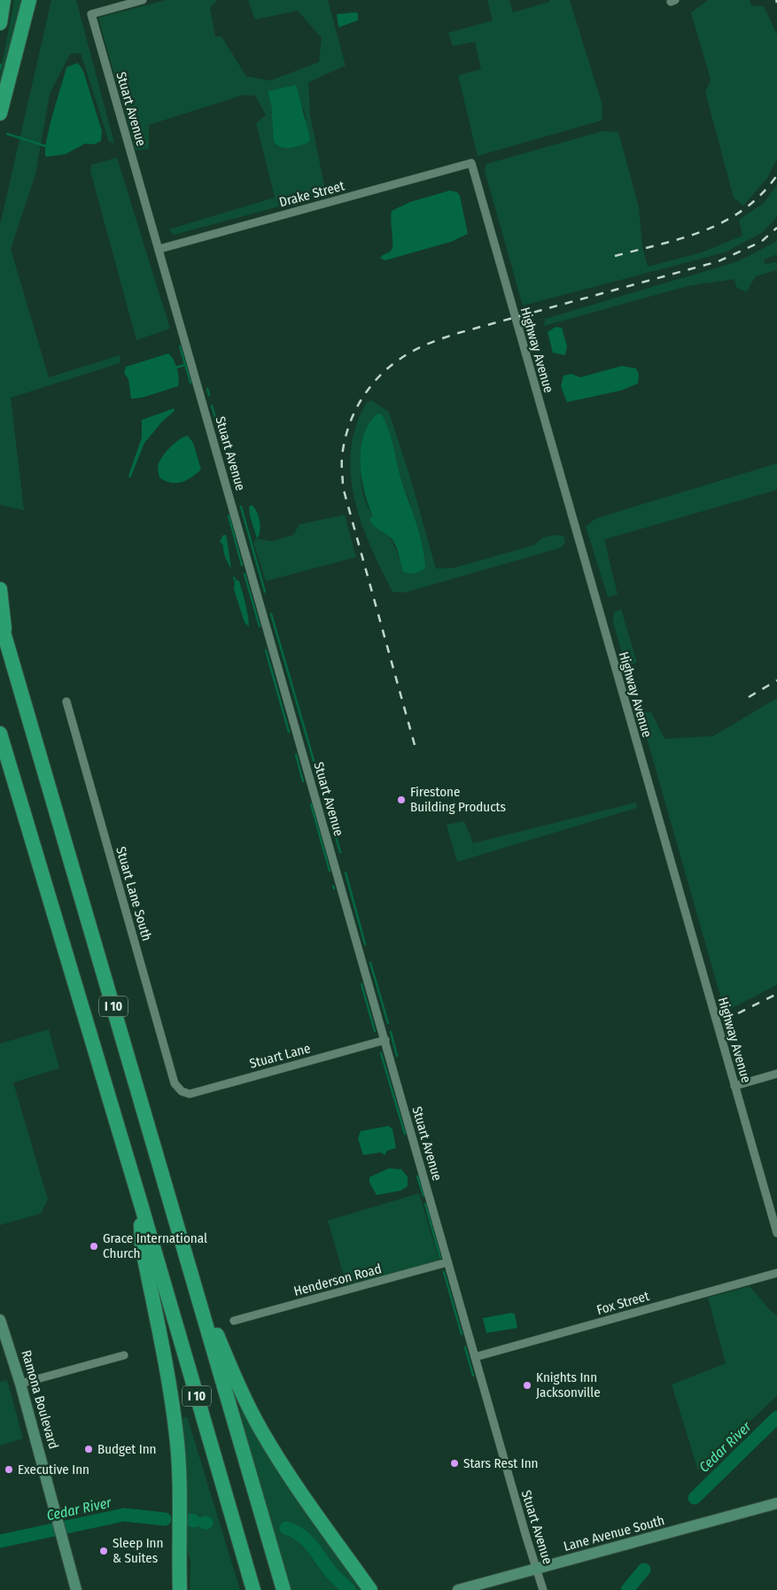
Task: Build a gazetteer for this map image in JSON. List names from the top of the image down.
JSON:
{
  "streets": {
    "highway": ["I 10"],
    "main road": ["Ramona Boulevard", "Lane Avenue South"],
    "street": [
      "Stuart Avenue",
      "Drake Street",
      "Highway Avenue",
      "Stuart Lane South",
      "Stuart Lane",
      "Henderson Road",
      "Fox Street"
    ]
  },
  "crossings": [
    ["Stuart Avenue", "Drake Street"],
    ["Stuart Avenue", "Stuart Lane"],
    ["Stuart Avenue", "Henderson Road"],
    ["Stuart Avenue", "Fox Street"],
    ["Stuart Avenue", "Lane Avenue South"],
    ["Drake Street", "Highway Avenue"],
    ["Stuart Lane South", "Stuart Lane"]
  ],
  "water": ["Cedar River"],
  "places": [
    "Firestone Building Products",
    "Grace International Church",
    "Knights Inn Jacksonville",
    "Budget Inn",
    "Stars Rest Inn",
    "Executive Inn",
    "Sleep Inn & Suites"
  ]
}
